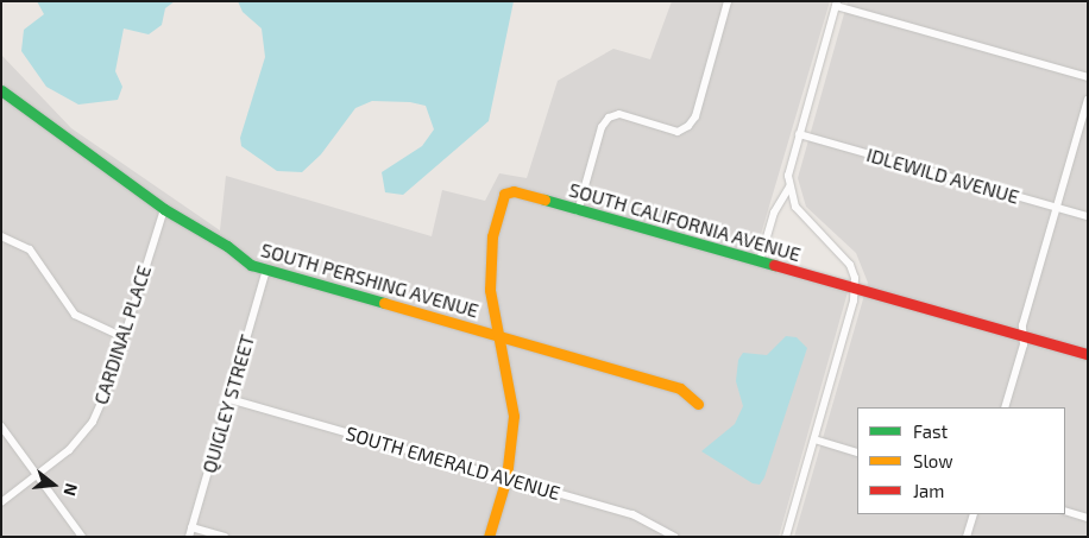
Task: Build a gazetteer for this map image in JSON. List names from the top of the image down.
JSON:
{
  "streets": {
    "street": [
      "IDLEWILD AVENUE",
      "SOUTH CALIFORNIA AVENUE",
      "SOUTH PERSHING AVENUE",
      "CARDINAL PLACE",
      "QUIGLEY STREET",
      "SOUTH EMERALD AVENUE"
    ]
  },
  "crossings": [
    ["SOUTH CALIFORNIA AVENUE", "SOUTH PERSHING AVENUE"],
    ["SOUTH PERSHING AVENUE", "CARDINAL PLACE"],
    ["SOUTH PERSHING AVENUE", "QUIGLEY STREET"],
    ["QUIGLEY STREET", "SOUTH EMERALD AVENUE"]
  ],
  "legend": ["Fast", "Slow", "Jam"],
  "north": "right"
}
